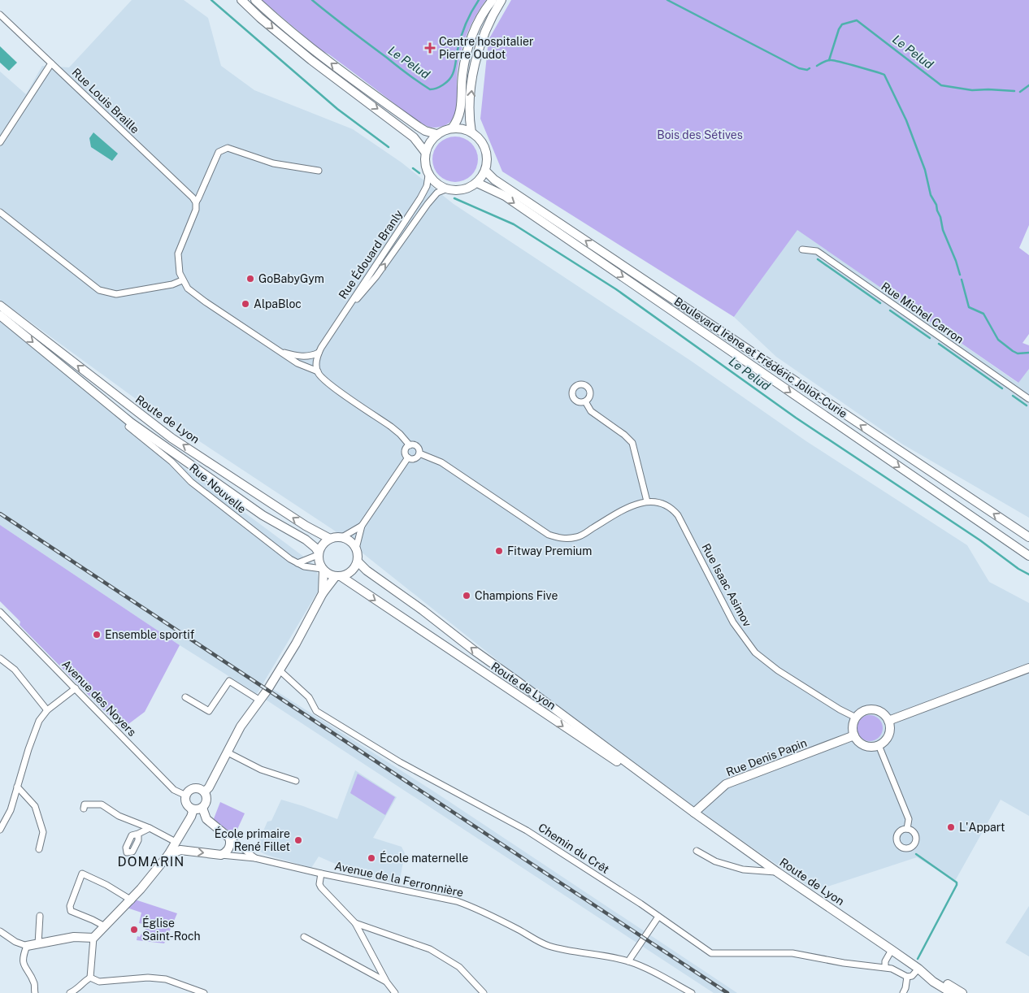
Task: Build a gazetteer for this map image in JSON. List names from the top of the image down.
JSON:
{
  "streets": {
    "main road": [
      "Boulevard Irène et Frédéric Joliot-Curie",
      "Route de Lyon",
      "Rue Denis Papin",
      "Avenue de la Ferronnière"
    ],
    "street": [
      "Rue Louis Braille",
      "Rue Édouard Branly",
      "Rue Michel Carron",
      "Rue Nouvelle",
      "Rue Isaac Asimov",
      "Avenue des Noyers",
      "Chemin du Crêt"
    ]
  },
  "crossings": [
    ["Rue Édouard Branly", "Boulevard Irène et Frédéric Joliot-Curie"],
    ["Route de Lyon", "Rue Nouvelle"],
    ["Route de Lyon", "Rue Denis Papin"],
    ["Rue Isaac Asimov", "Rue Denis Papin"]
  ],
  "districts": ["DOMARIN"],
  "water": ["Le Pelud"],
  "parks": ["Bois des Sétives"],
  "places": {
    "health": ["Centre hospitalier Pierre Oudot"],
    "other": [
      "GoBabyGym",
      "AlpaBloc",
      "Fitway Premium",
      "Champions Five",
      "Ensemble sportif",
      "L'Appart",
      "École primaire René Fillet",
      "École maternelle",
      "Église Saint-Roch"
    ]
  }
}
